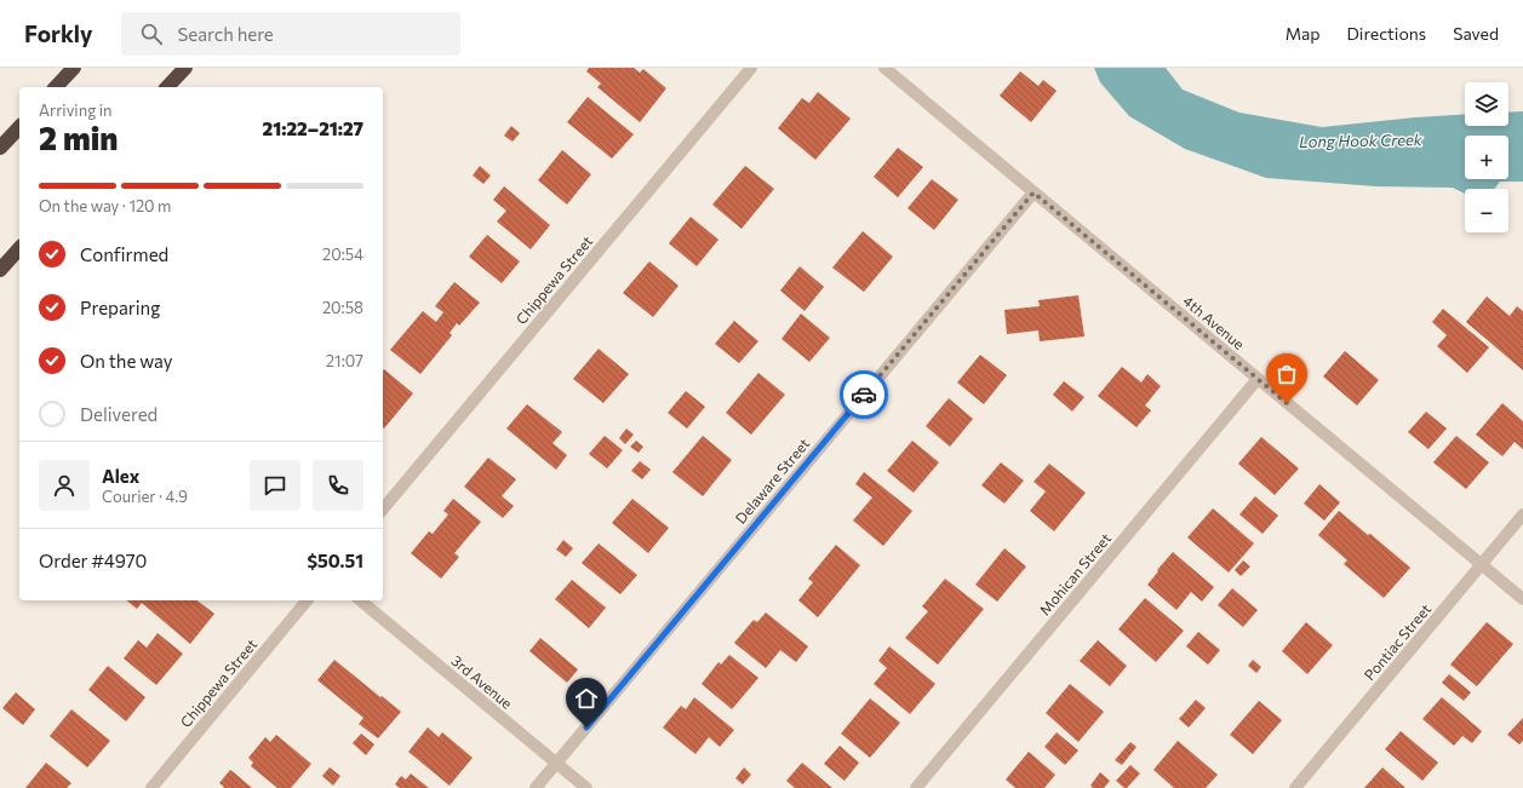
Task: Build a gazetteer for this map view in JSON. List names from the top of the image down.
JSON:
{
  "streets": {
    "street": [
      "Chippewa Street",
      "4th Avenue",
      "Delaware Street",
      "Mohican Street",
      "Pontiac Street",
      "3rd Avenue"
    ]
  },
  "crossings": [
    ["4th Avenue", "Delaware Street"],
    ["4th Avenue", "Mohican Street"],
    ["4th Avenue", "Pontiac Street"],
    ["Delaware Street", "3rd Avenue"]
  ],
  "water": ["Long Hook Creek"],
  "page": {
    "header": "Forkly",
    "search": "Search here",
    "nav": ["Map", "Directions", "Saved"],
    "map_buttons": ["+", "−"],
    "heading": ["2 min", "Arriving in", "21:22–21:27"],
    "panel": [
      "Alex",
      "Courier · 4.9",
      "Order #4970",
      "$50.51"
    ],
    "bar": "On the way · 120 m",
    "list": [
      ["Confirmed", "20:54"],
      ["Preparing", "20:58"],
      ["On the way", "21:07"],
      "Delivered"
    ]
  }
}
